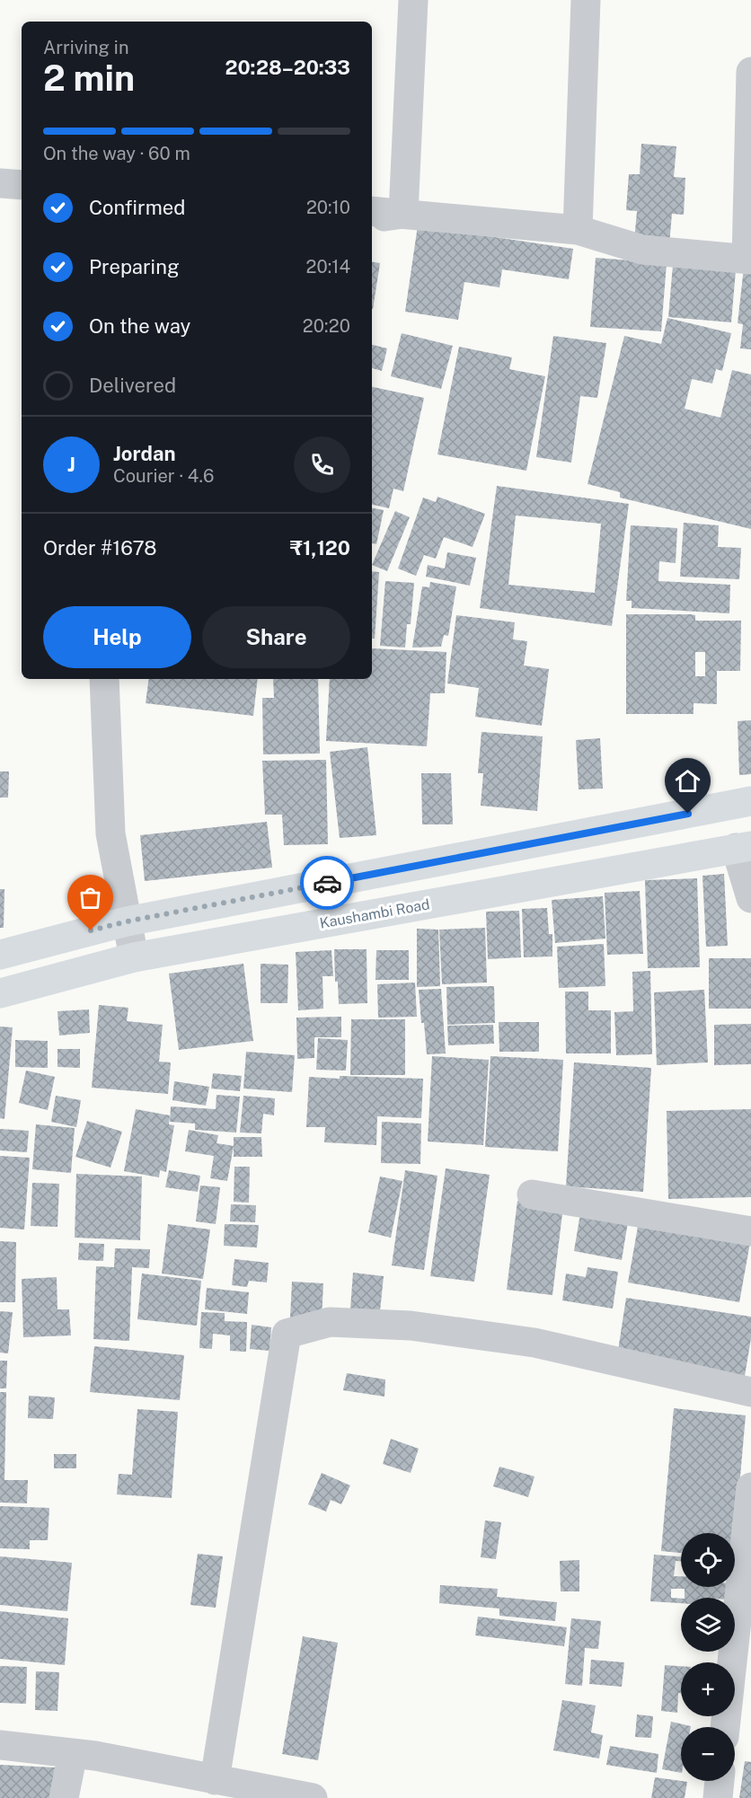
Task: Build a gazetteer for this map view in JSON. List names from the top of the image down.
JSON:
{
  "streets": {
    "main road": ["Kaushambi Road"]
  },
  "page": {
    "heading": ["2 min", "Arriving in", "20:28–20:33"],
    "panel": [
      "Jordan",
      "Courier · 4.6",
      "Order #1678",
      "₹1,120"
    ],
    "bar": "On the way · 60 m",
    "list": [
      ["Confirmed", "20:10"],
      ["Preparing", "20:14"],
      ["On the way", "20:20"],
      "Delivered"
    ],
    "round": "J",
    "buttons": ["Help", "Share"],
    "map_buttons": ["+", "−"]
  }
}
